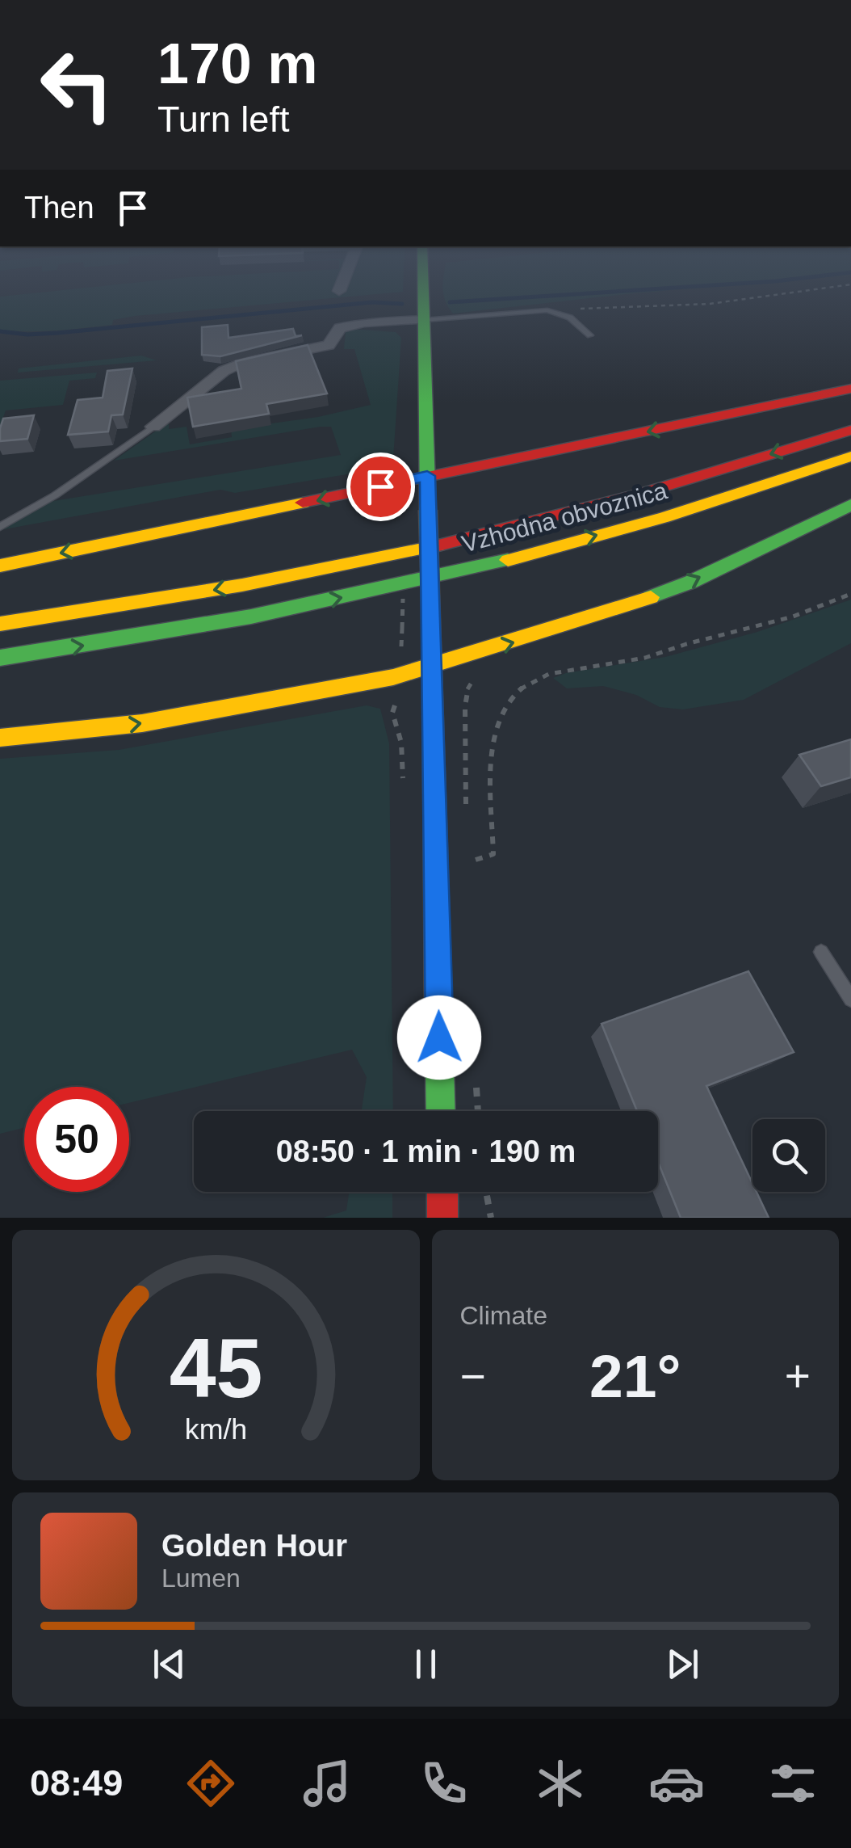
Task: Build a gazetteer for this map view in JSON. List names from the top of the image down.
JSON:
{
  "streets": {
    "main road": ["Vzhodna obvoznica"]
  },
  "page": {
    "turn": ["170 m", "Turn left"],
    "then": "Then",
    "limit": "50",
    "trip": "08:50 · 1 min · 190 m",
    "tile": "Climate",
    "heat": ["−", "21°", "+"],
    "song": ["Golden Hour", "Lumen"],
    "tabs": "08:49",
    "gauge": ["45", "km/h"]
  }
}
